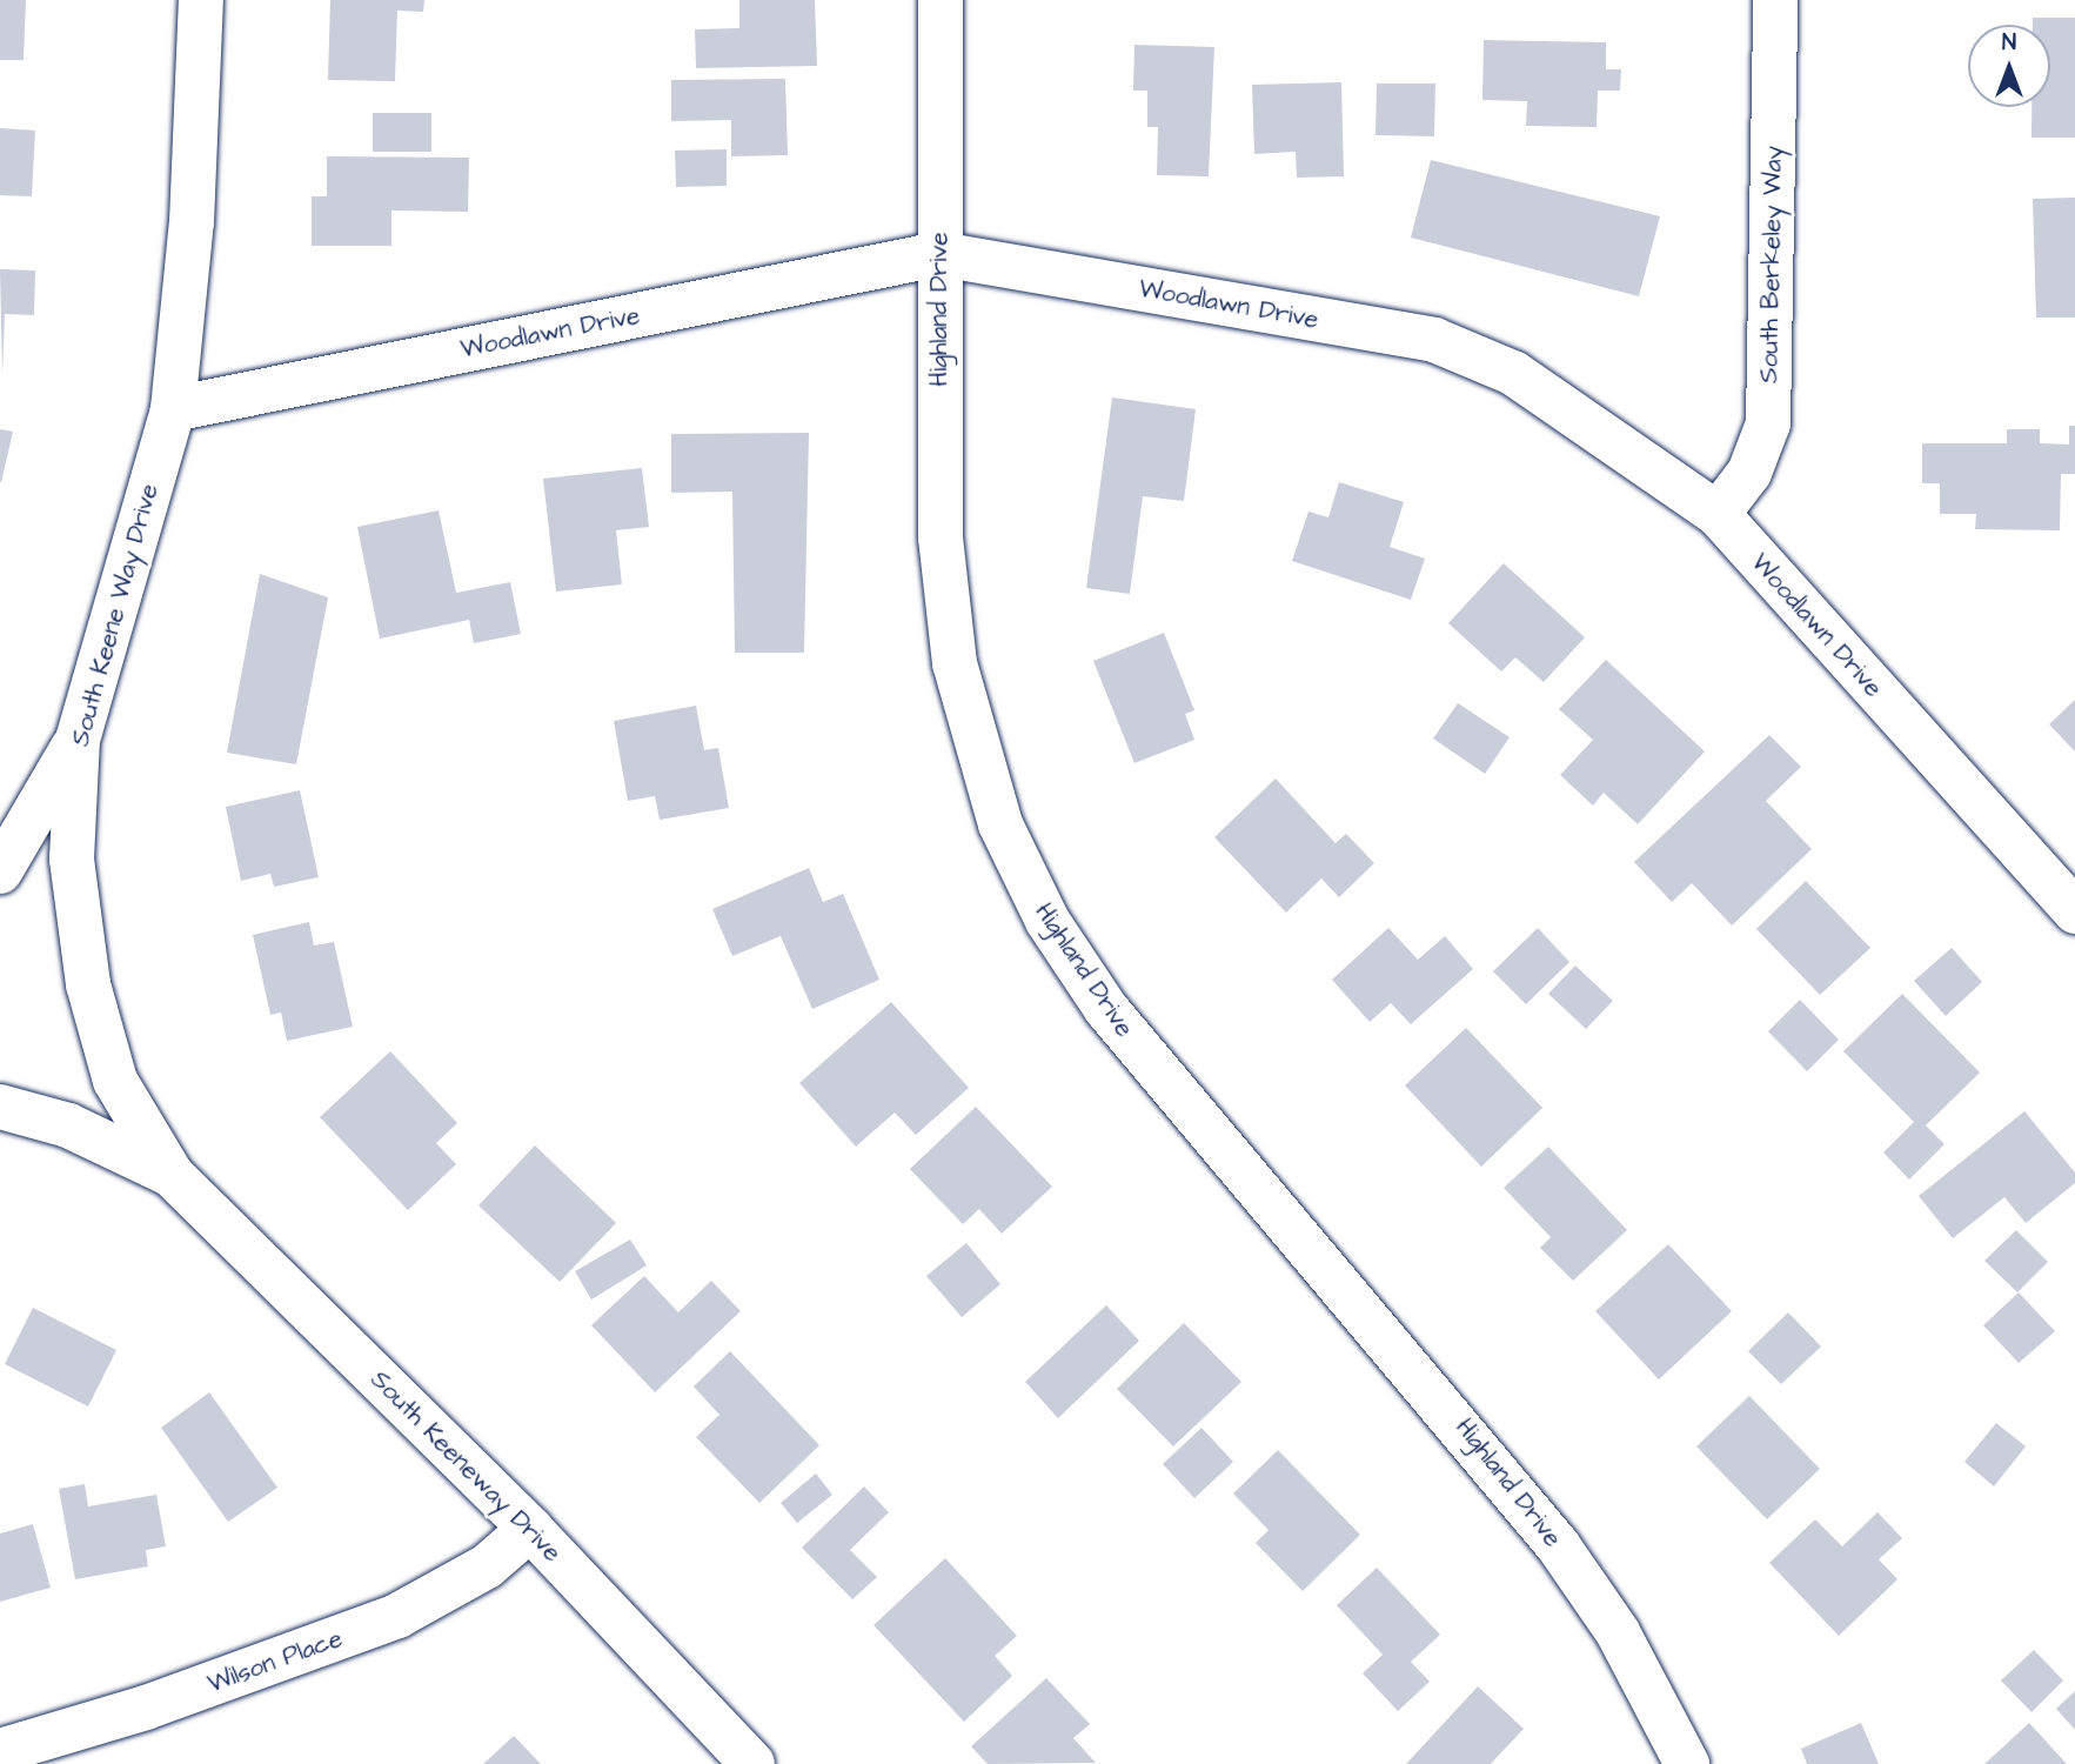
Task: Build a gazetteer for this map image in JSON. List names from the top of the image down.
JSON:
{
  "streets": {
    "street": [
      "South Berkeley Way",
      "Woodlawn Drive",
      "Highland Drive",
      "South Keene Way Drive",
      "South Keeneway Drive",
      "Wilson Place"
    ]
  },
  "crossings": [
    ["South Berkeley Way", "Woodlawn Drive"],
    ["Woodlawn Drive", "Highland Drive"],
    ["Woodlawn Drive", "South Keene Way Drive"],
    ["South Keene Way Drive", "South Keeneway Drive"],
    ["South Keeneway Drive", "Wilson Place"]
  ],
  "north": "top"
}
